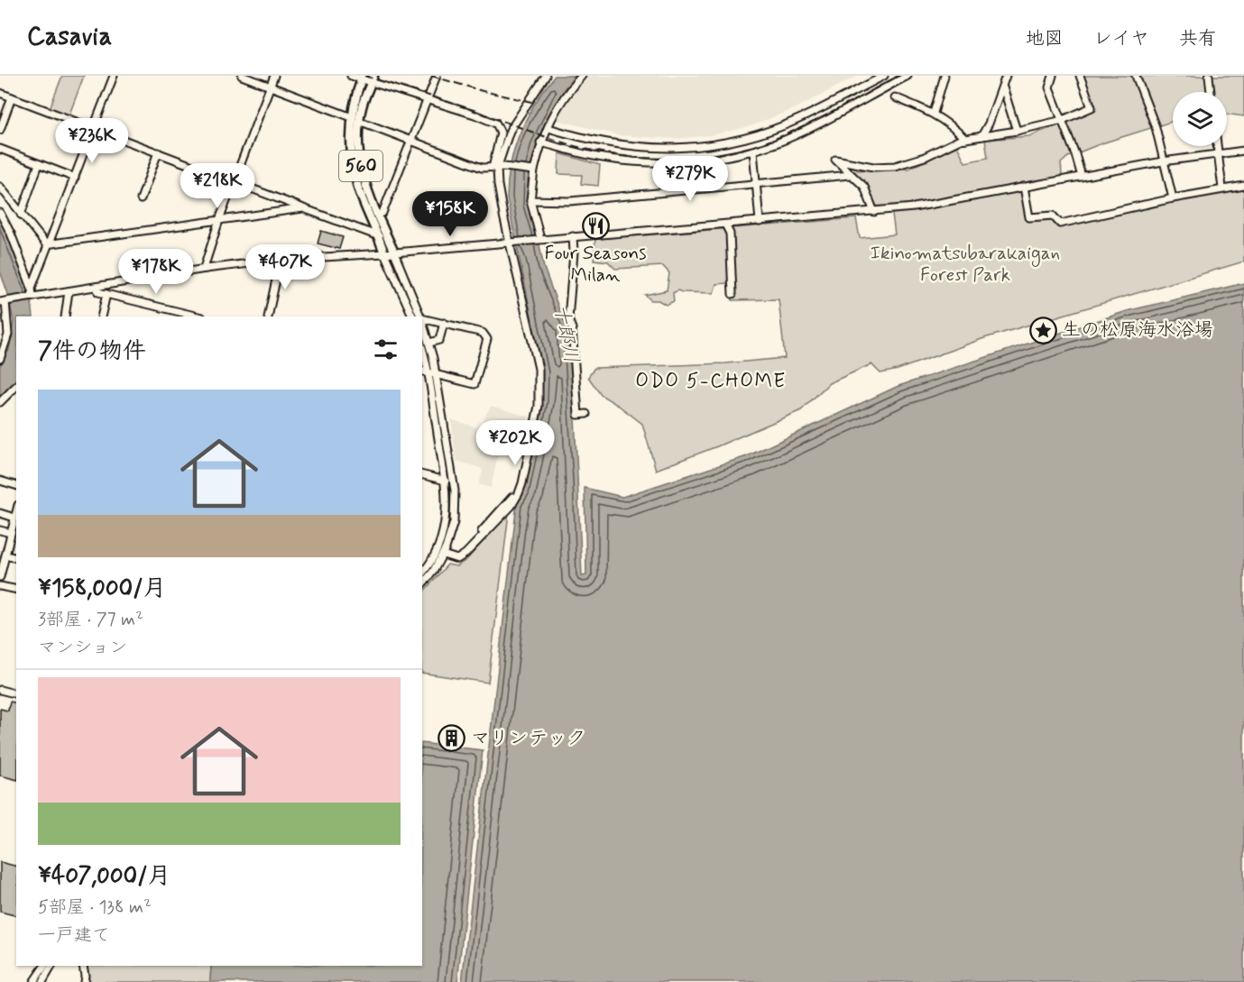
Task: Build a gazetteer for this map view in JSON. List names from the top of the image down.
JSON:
{
  "streets": {
    "main road": ["560"]
  },
  "districts": ["ODO 5-CHOME"],
  "water": ["十郎川"],
  "parks": ["Ikinomatsubarakaigan Forest Park"],
  "places": {
    "restaurant": ["Four Seasons Milan"],
    "place": ["生の松原海水浴場"],
    "building": ["マリンテック"]
  },
  "page": {
    "header": "Casavia",
    "nav": ["地図", "レイヤ", "共有"],
    "price": [
      "¥236K",
      "¥279K",
      "¥218K",
      "¥158K",
      "¥407K",
      "¥178K",
      "¥202K"
    ],
    "heading": "7件の物件",
    "list": [
      {
        "name": "¥158,000/月",
        "note": "3部屋 · 77 m² · マンション"
      },
      {
        "name": "¥407,000/月",
        "note": "5部屋 · 138 m² · 一戸建て"
      }
    ]
  }
}
